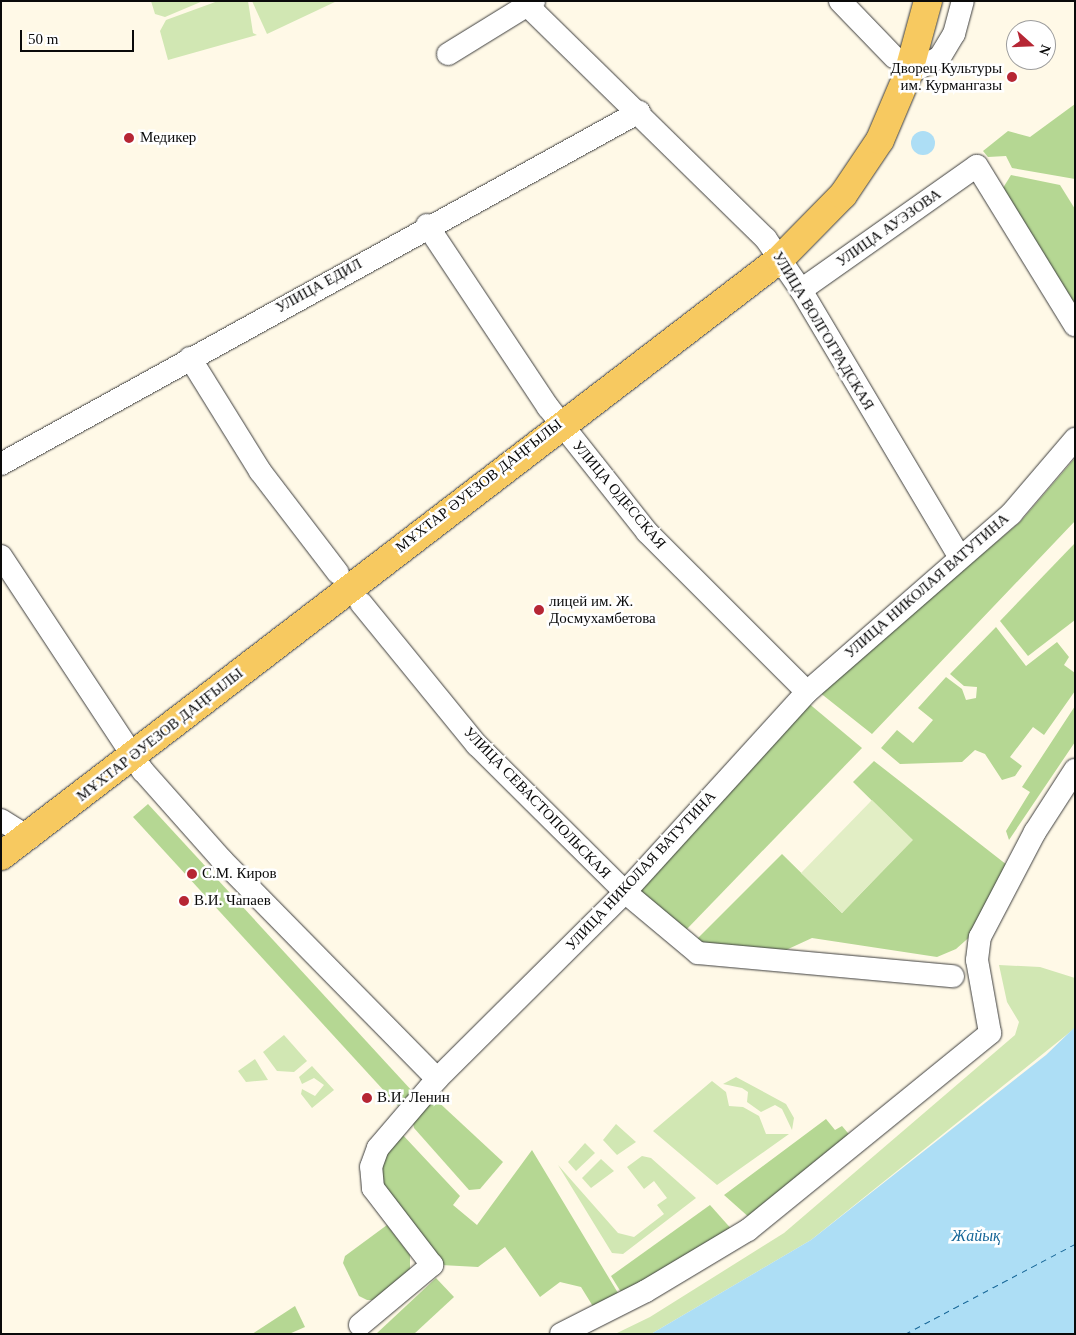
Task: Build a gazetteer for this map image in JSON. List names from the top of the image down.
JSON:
{
  "streets": {
    "main road": ["МҰХТАР ӘУЕЗОВ ДАҢҒЫЛЫ"],
    "street": [
      "УЛИЦА АУЭЗОВА",
      "УЛИЦА ЕДИЛ",
      "УЛИЦА ВОЛГОГРАДСКАЯ",
      "УЛИЦА ОДЕССКАЯ",
      "УЛИЦА НИКОЛАЯ ВАТУТИНА",
      "УЛИЦА СЕВАСТОПОЛЬСКАЯ"
    ]
  },
  "crossings": [
    ["УЛИЦА АУЭЗОВА", "УЛИЦА ВОЛГОГРАДСКАЯ"],
    ["УЛИЦА ЕДИЛ", "УЛИЦА ВОЛГОГРАДСКАЯ"],
    ["УЛИЦА ЕДИЛ", "УЛИЦА ОДЕССКАЯ"],
    ["УЛИЦА ВОЛГОГРАДСКАЯ", "МҰХТАР ӘУЕЗОВ ДАҢҒЫЛЫ"],
    ["УЛИЦА ВОЛГОГРАДСКАЯ", "УЛИЦА НИКОЛАЯ ВАТУТИНА"],
    ["МҰХТАР ӘУЕЗОВ ДАҢҒЫЛЫ", "УЛИЦА ОДЕССКАЯ"],
    ["УЛИЦА ОДЕССКАЯ", "УЛИЦА НИКОЛАЯ ВАТУТИНА"],
    ["УЛИЦА НИКОЛАЯ ВАТУТИНА", "УЛИЦА СЕВАСТОПОЛЬСКАЯ"]
  ],
  "water": ["Жайық"],
  "places": [
    "Дворец Культуры им. Курмангазы",
    "Медикер",
    "лицей им. Ж. Досмухамбетова",
    "С.М. Киров",
    "В.И. Чапаев",
    "В.И. Ленин"
  ],
  "scale_bar": "50 m",
  "north": "right"
}
